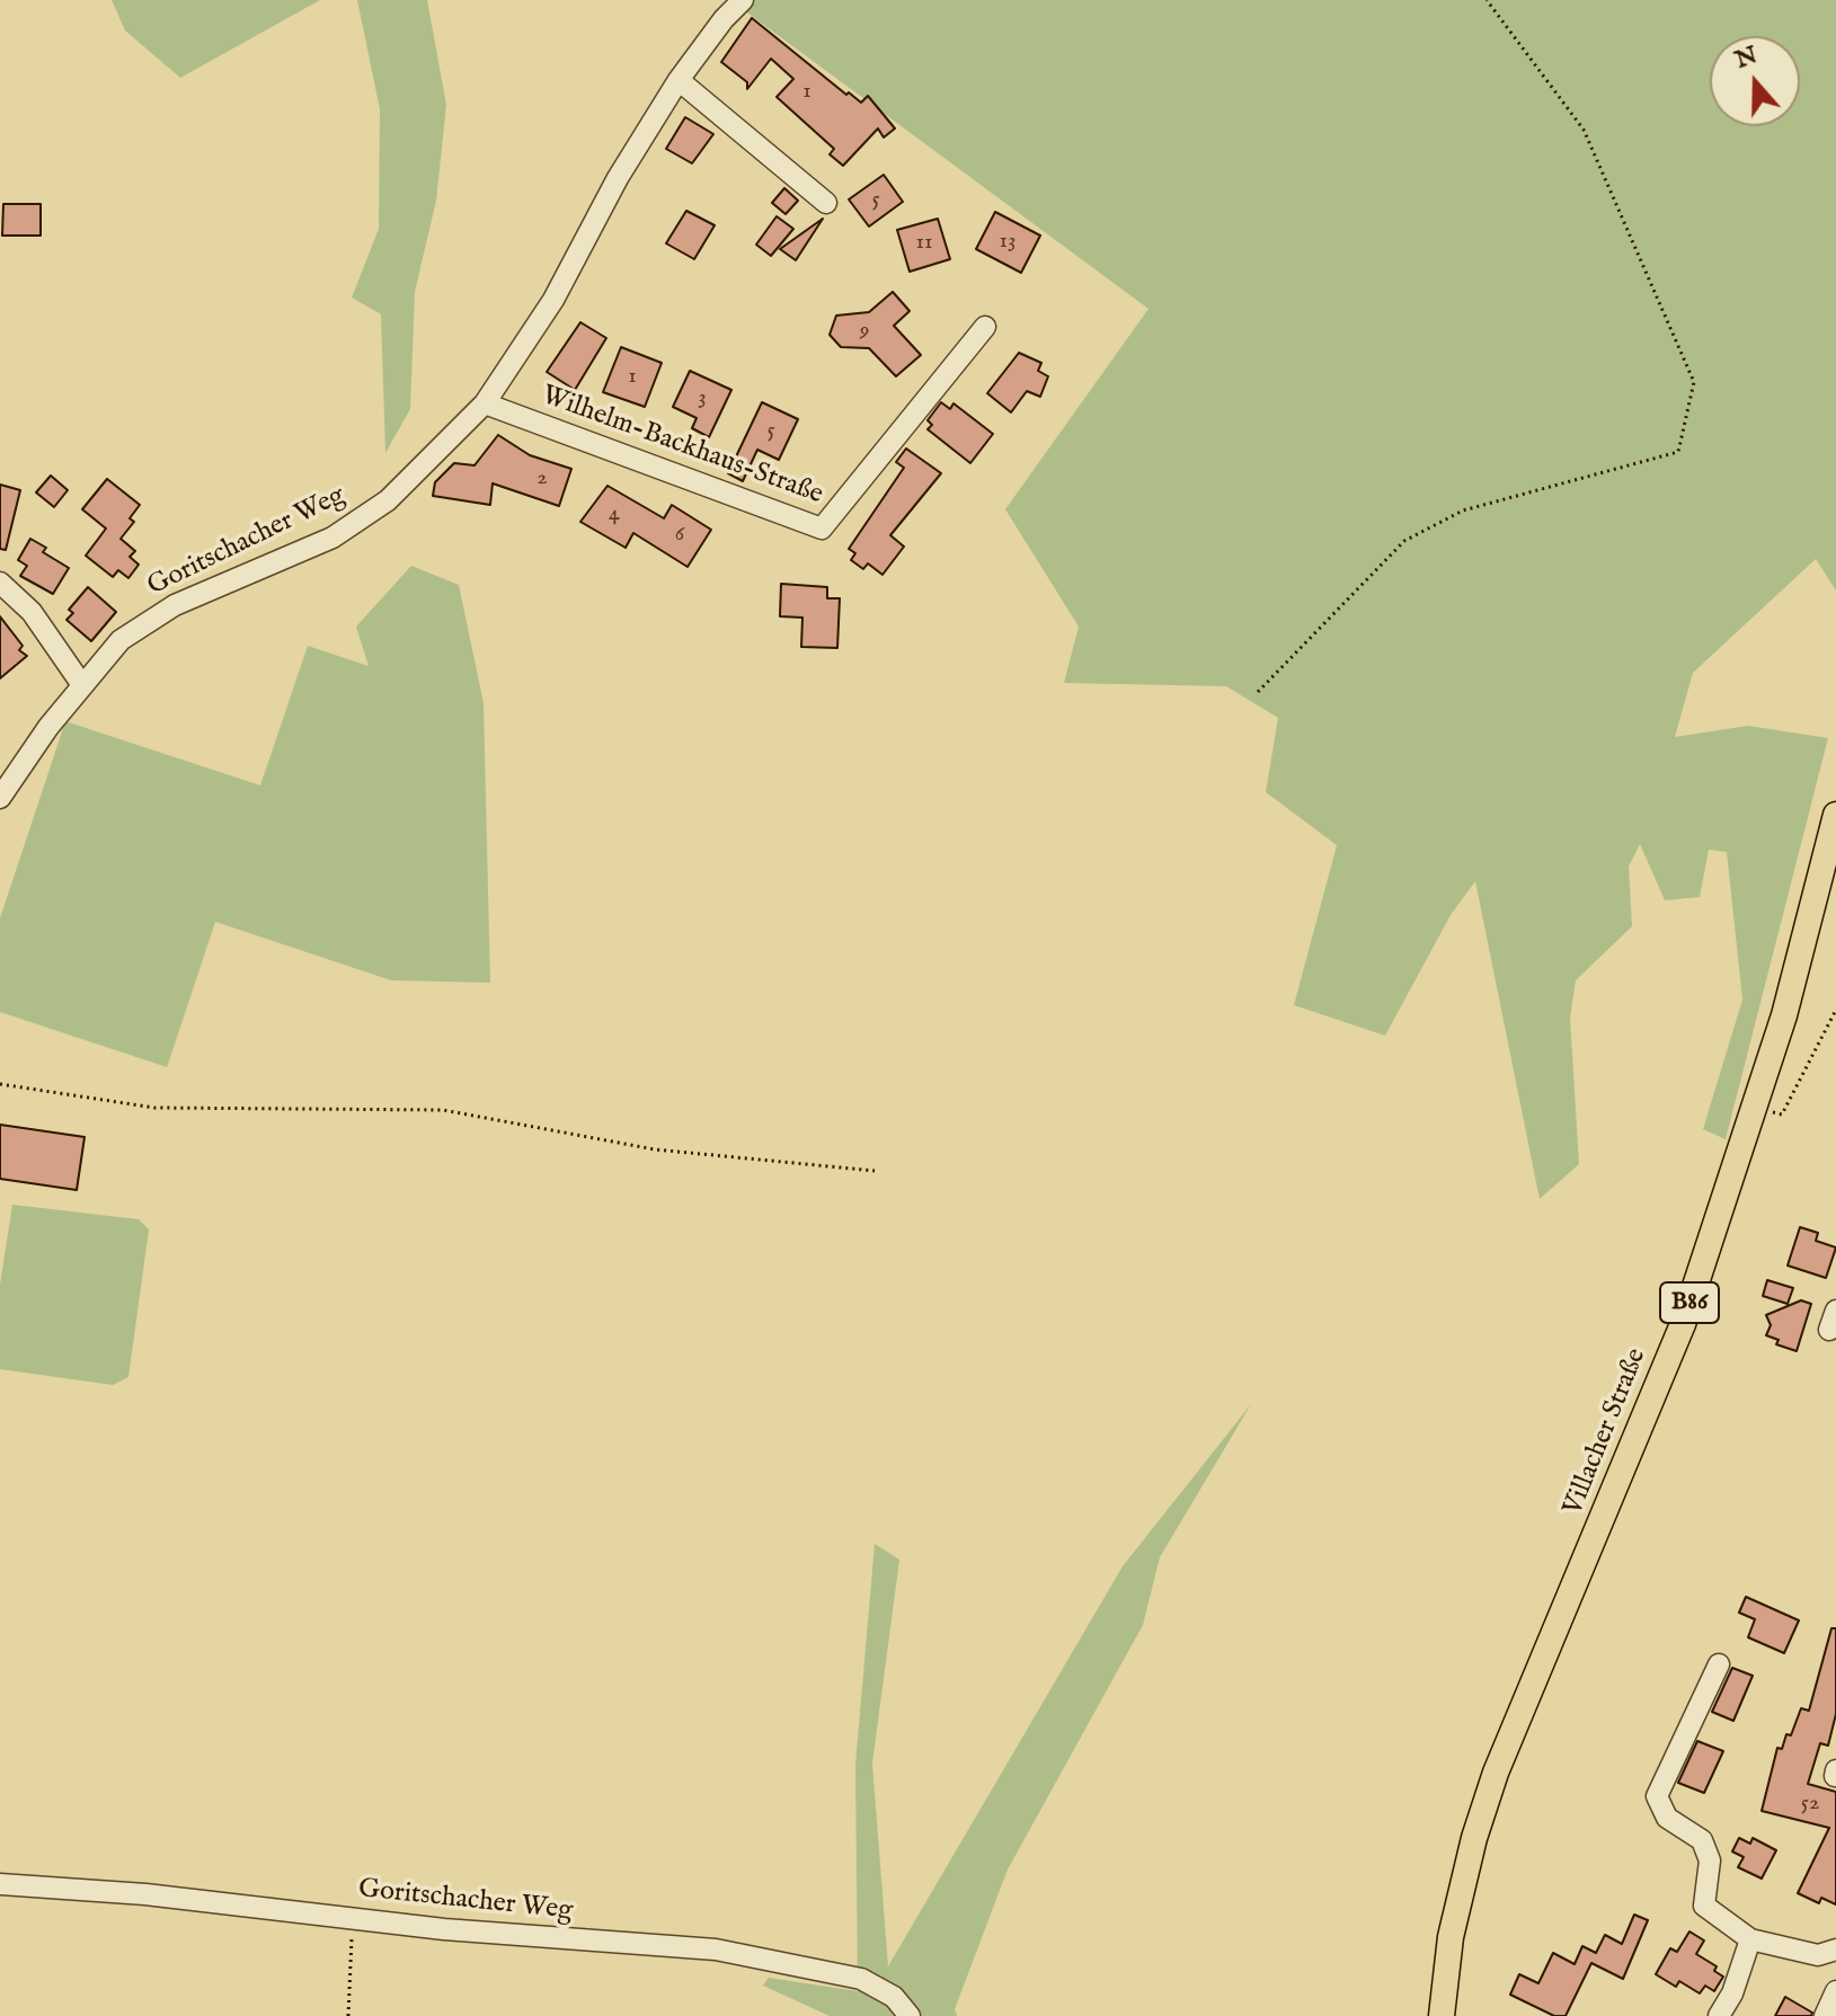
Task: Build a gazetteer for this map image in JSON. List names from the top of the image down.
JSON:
{
  "streets": {
    "main road": ["B86", "Villacher Straße"],
    "street": ["Wilhelm-Backhaus-Straße", "Goritschacher Weg"]
  },
  "crossings": [
    ["Wilhelm-Backhaus-Straße", "Goritschacher Weg"]
  ],
  "house_numbers": [
    "1",
    "5",
    "13",
    "11",
    "9",
    "1",
    "3",
    "5",
    "2",
    "4",
    "6",
    "52"
  ],
  "north": "top"
}
